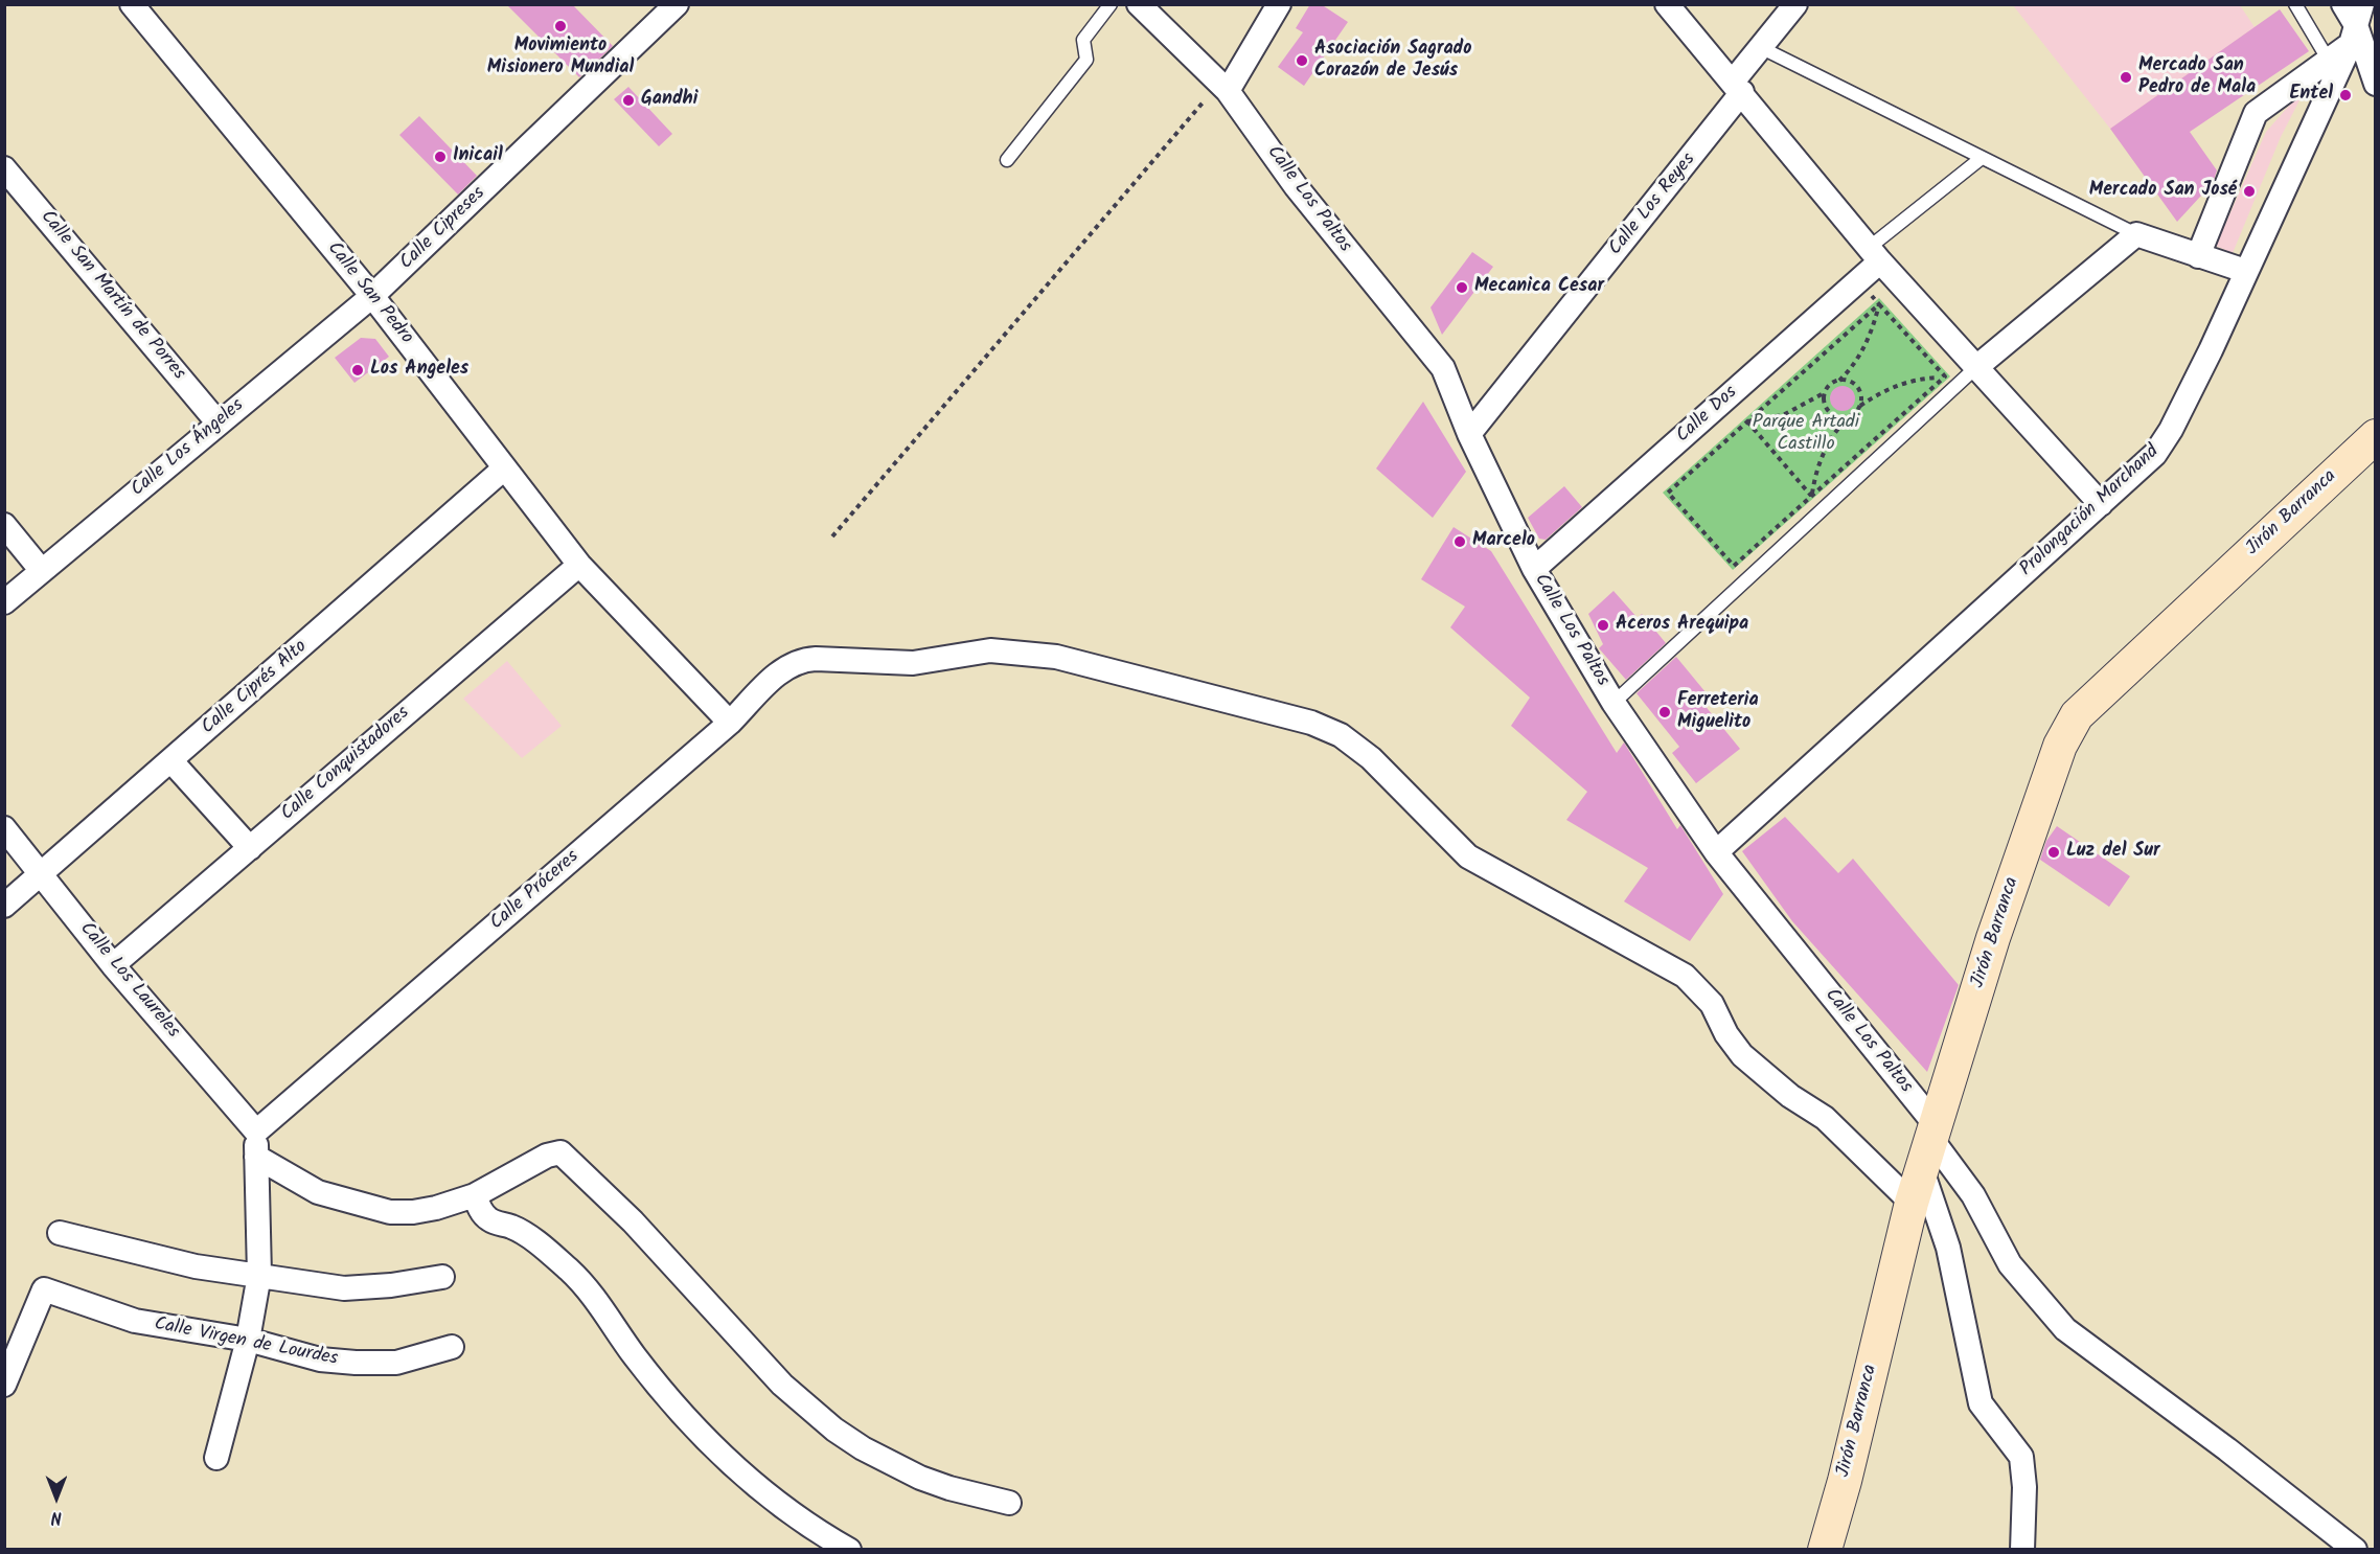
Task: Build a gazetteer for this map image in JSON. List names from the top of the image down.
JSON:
{
  "streets": {
    "street": [
      "Calle Los Paltos",
      "Calle Los Reyes",
      "Calle Cipreses",
      "Calle San Pedro",
      "Calle San Martín de Porres",
      "Calle Dos",
      "Calle Los Ángeles",
      "Prolongación Marchand",
      "Jirón Barranca",
      "Calle Ciprés Alto",
      "Calle Conquistadores",
      "Calle Próceres",
      "Calle Los Laureles",
      "Calle Virgen de Lourdes"
    ]
  },
  "crossings": [
    ["Calle Los Paltos", "Calle Los Reyes"],
    ["Calle Los Paltos", "Calle Dos"],
    ["Calle Los Paltos", "Prolongación Marchand"],
    ["Calle Los Paltos", "Jirón Barranca"],
    ["Calle Cipreses", "Calle San Pedro"],
    ["Calle Cipreses", "Calle Los Ángeles"],
    ["Calle San Pedro", "Calle Los Ángeles"],
    ["Calle San Pedro", "Calle Ciprés Alto"],
    ["Calle San Pedro", "Calle Conquistadores"],
    ["Calle San Pedro", "Calle Próceres"],
    ["Calle San Martín de Porres", "Calle Los Ángeles"],
    ["Jirón Barranca", "Calle Próceres"],
    ["Calle Ciprés Alto", "Calle Los Laureles"],
    ["Calle Conquistadores", "Calle Los Laureles"],
    ["Calle Próceres", "Calle Los Laureles"]
  ],
  "parks": ["Parque Artadi Castillo"],
  "places": [
    "Movimiento Misionero Mundial",
    "Asociación Sagrado Corazón de Jesús",
    "Mercado San Pedro de Mala",
    "Entel",
    "Gandhi",
    "Inicail",
    "Mercado San José",
    "Mecanica Cesar",
    "Los Angeles",
    "Marcelo",
    "Aceros Arequipa",
    "Ferreteria Miguelito",
    "Luz del Sur"
  ],
  "north": "bottom"
}
